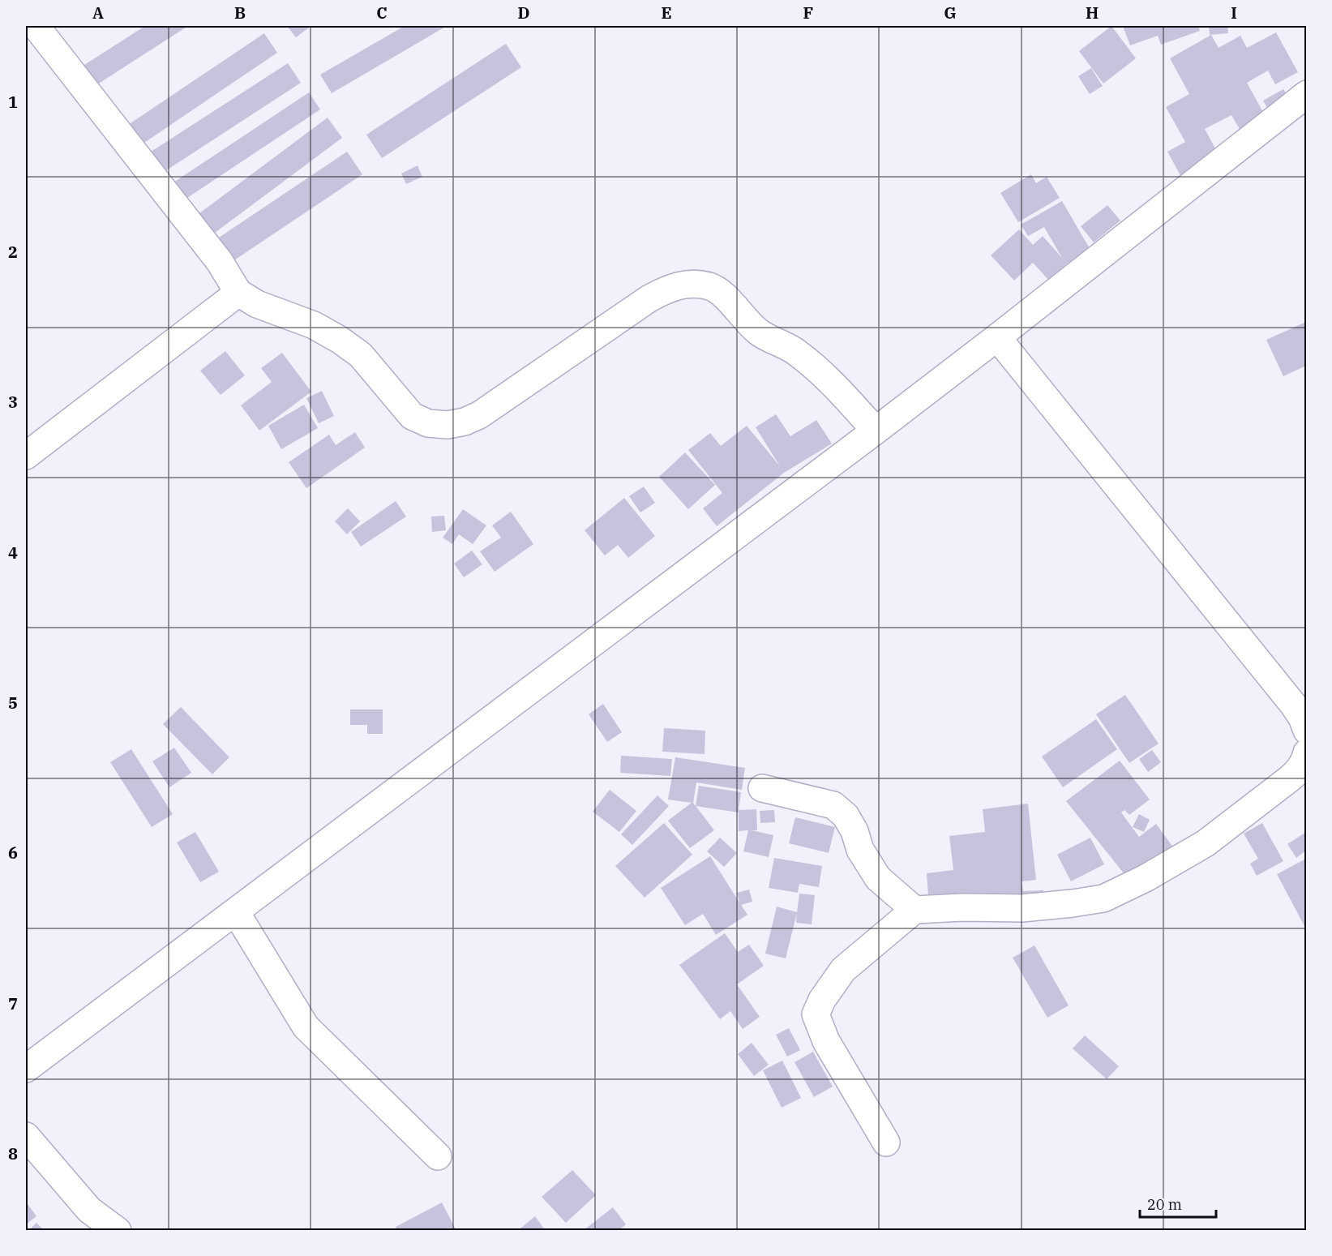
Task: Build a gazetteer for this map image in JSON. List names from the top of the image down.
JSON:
{
  "scale_bar": "20 m",
  "grid": {
    "columns": [
      "A",
      "B",
      "C",
      "D",
      "E",
      "F",
      "G",
      "H",
      "I"
    ],
    "rows": [
      "1",
      "2",
      "3",
      "4",
      "5",
      "6",
      "7",
      "8"
    ]
  }
}
